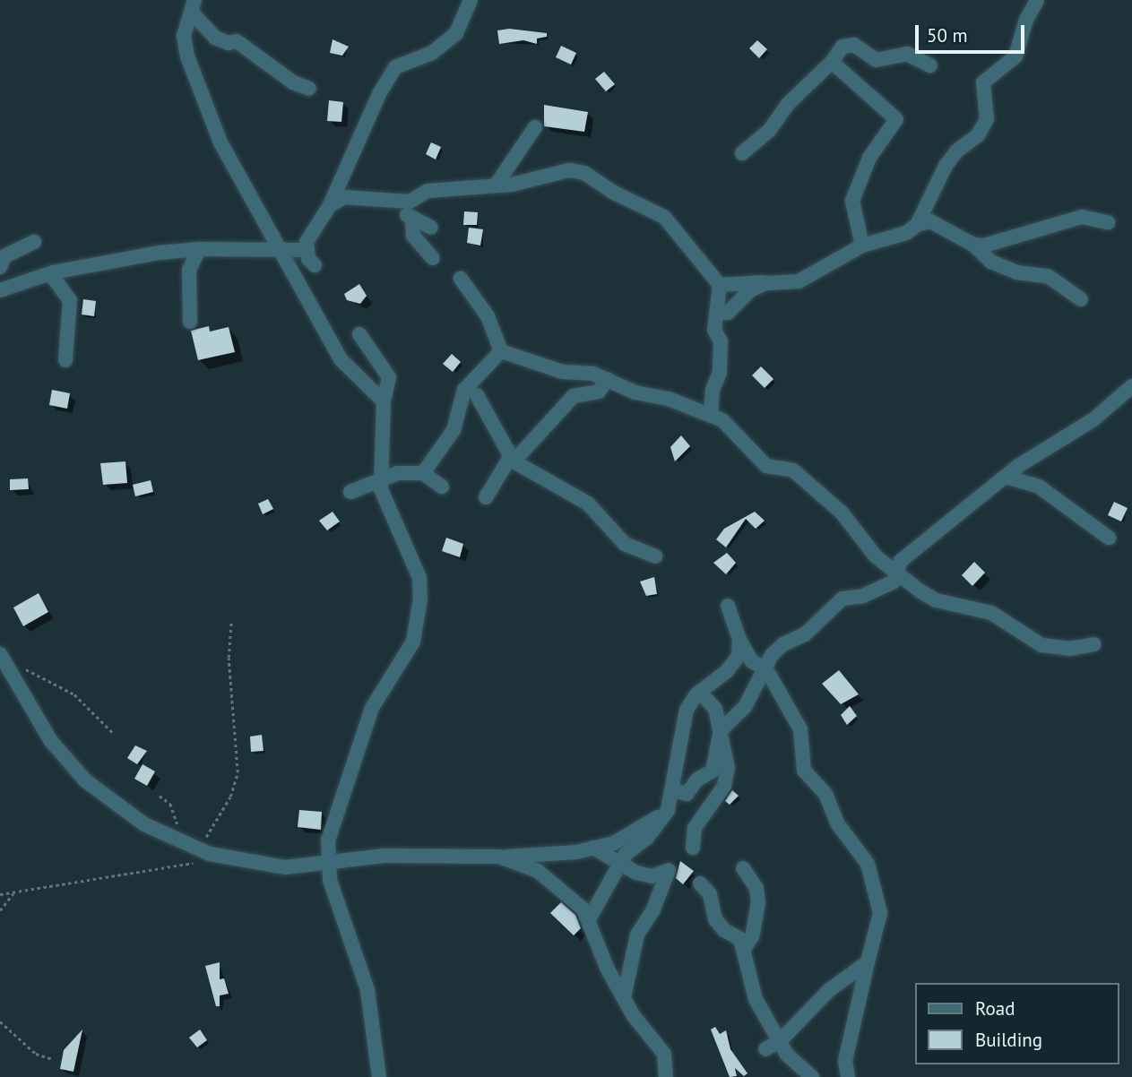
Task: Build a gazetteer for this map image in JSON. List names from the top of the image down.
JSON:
{
  "legend": ["Road", "Building"],
  "scale_bar": "50 m"
}
